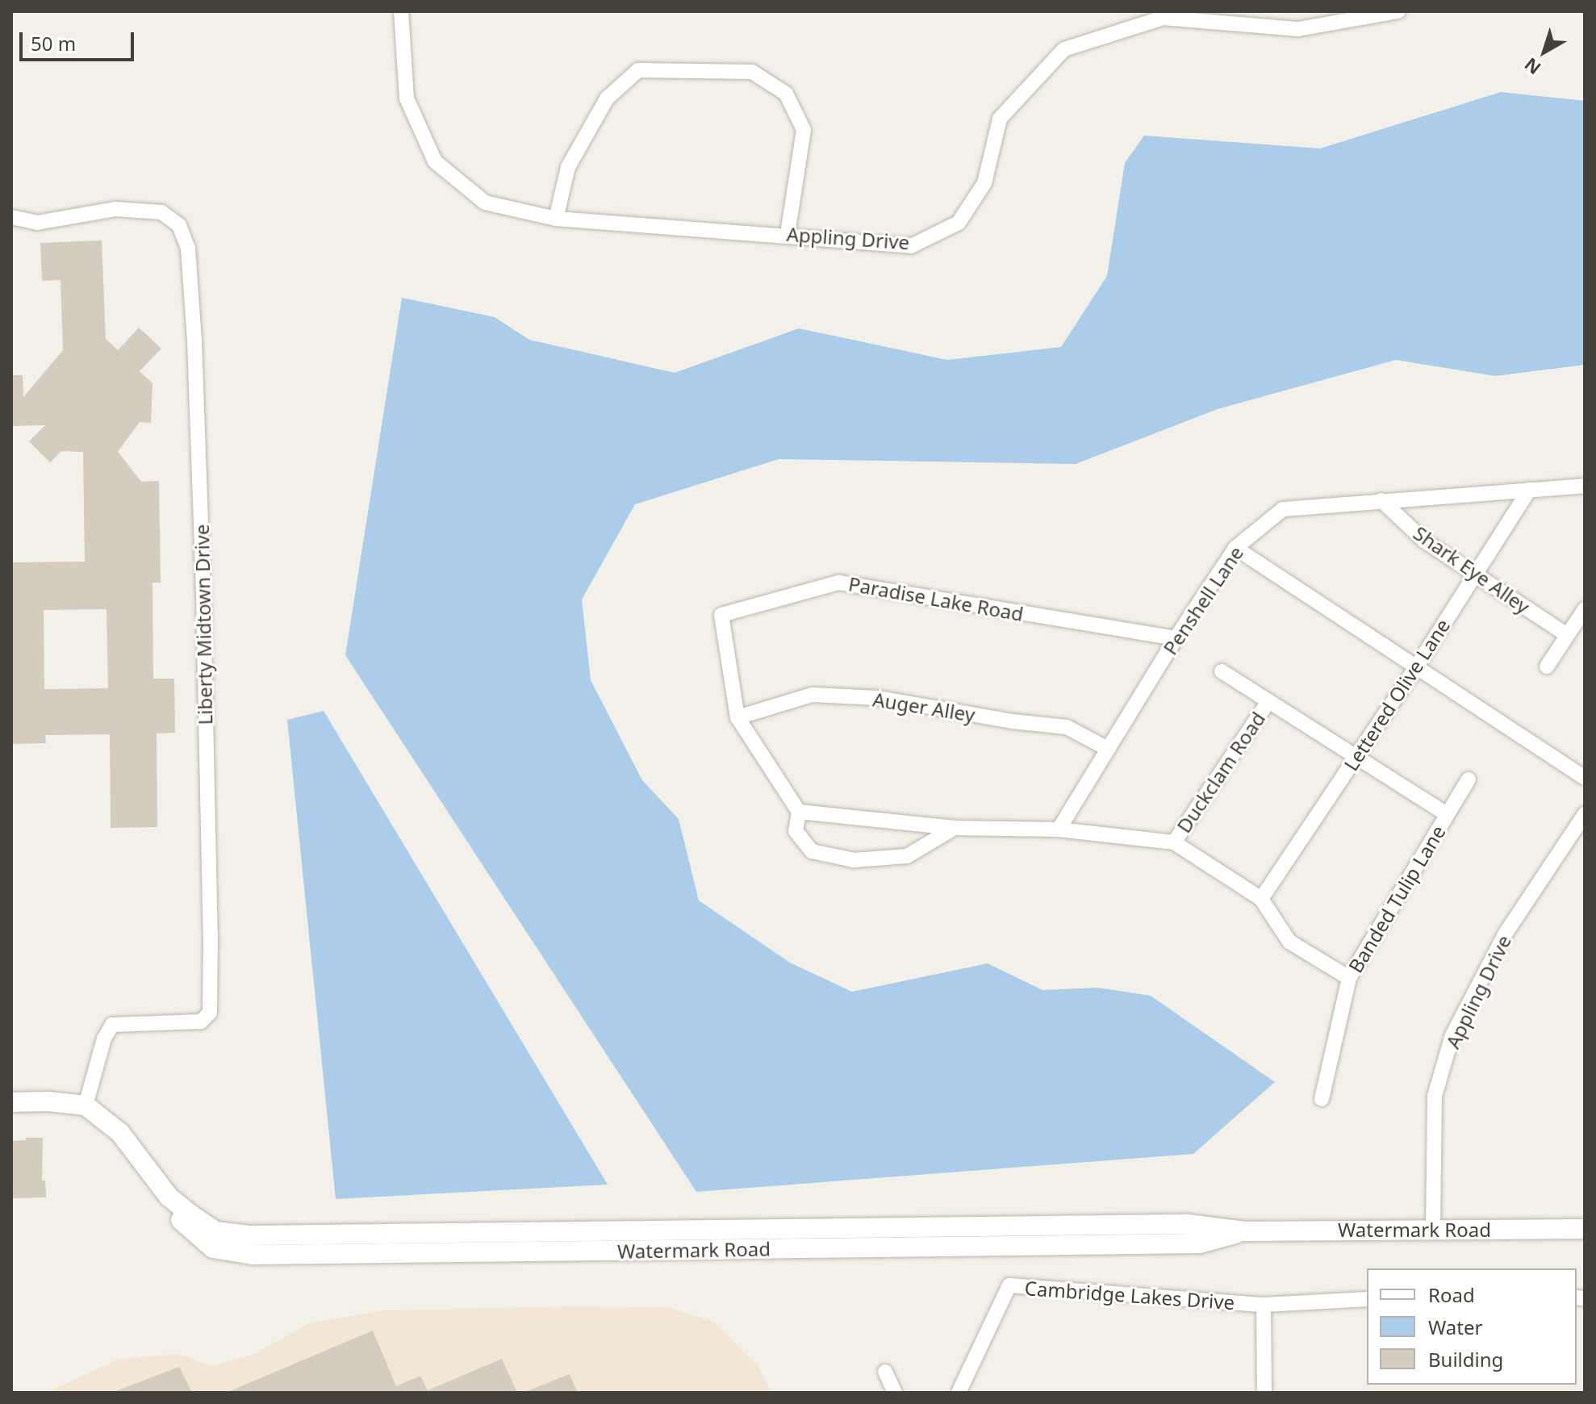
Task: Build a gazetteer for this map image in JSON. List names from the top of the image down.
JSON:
{
  "streets": {
    "street": [
      "Appling Drive",
      "Shark Eye Alley",
      "Paradise Lake Road",
      "Penshell Lane",
      "Liberty Midtown Drive",
      "Lettered Olive Lane",
      "Auger Alley",
      "Duckclam Road",
      "Banded Tulip Lane",
      "Watermark Road",
      "Cambridge Lakes Drive"
    ]
  },
  "crossings": [
    ["Appling Drive", "Watermark Road"],
    ["Shark Eye Alley", "Penshell Lane"],
    ["Shark Eye Alley", "Lettered Olive Lane"],
    ["Paradise Lake Road", "Penshell Lane"],
    ["Paradise Lake Road", "Auger Alley"],
    ["Penshell Lane", "Lettered Olive Lane"],
    ["Penshell Lane", "Auger Alley"],
    ["Liberty Midtown Drive", "Watermark Road"]
  ],
  "legend": ["Road", "Water", "Building"],
  "scale_bar": "50 m",
  "north": "bottom left"
}
